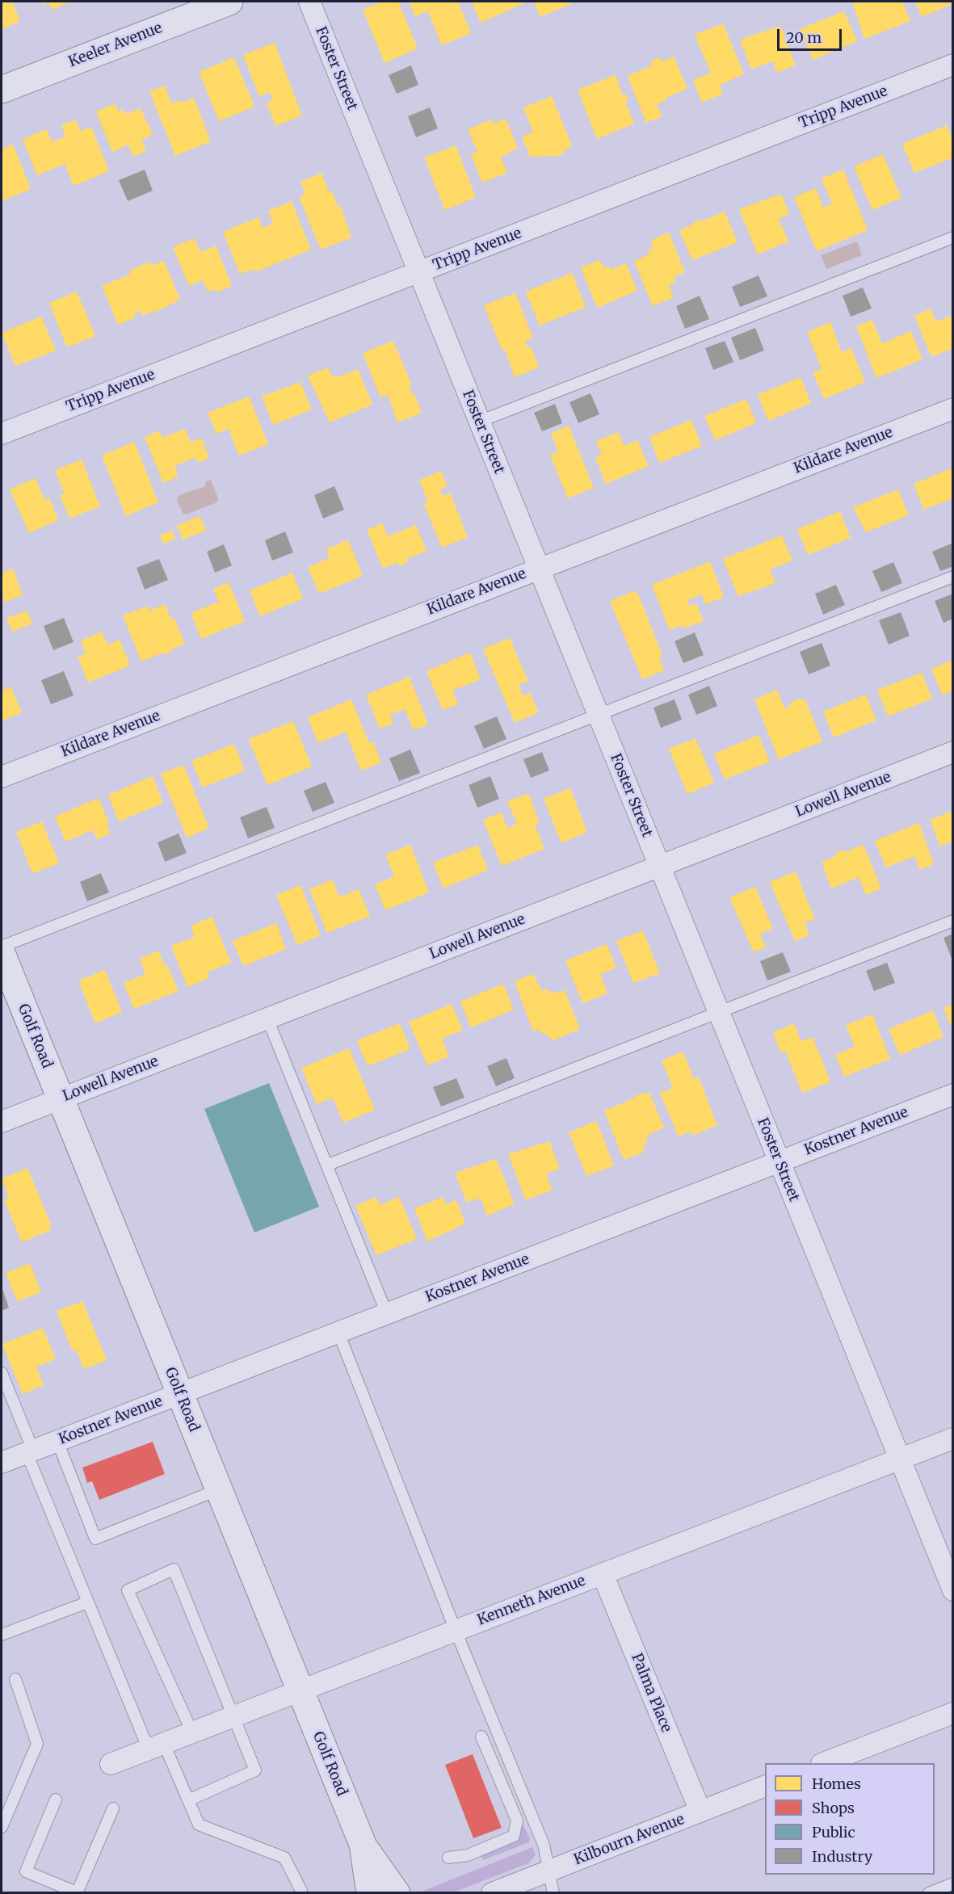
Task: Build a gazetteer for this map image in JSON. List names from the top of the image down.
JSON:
{
  "streets": {
    "main road": ["Keeler Avenue", "Golf Road"],
    "street": [
      "Foster Street",
      "Tripp Avenue",
      "Kildare Avenue",
      "Lowell Avenue",
      "Kostner Avenue",
      "Kenneth Avenue",
      "Palma Place",
      "Kilbourn Avenue"
    ]
  },
  "crossings": [
    ["Foster Street", "Tripp Avenue"],
    ["Foster Street", "Kildare Avenue"],
    ["Foster Street", "Lowell Avenue"],
    ["Foster Street", "Kostner Avenue"],
    ["Foster Street", "Kenneth Avenue"],
    ["Lowell Avenue", "Golf Road"],
    ["Golf Road", "Kostner Avenue"],
    ["Golf Road", "Kenneth Avenue"],
    ["Kenneth Avenue", "Palma Place"],
    ["Palma Place", "Kilbourn Avenue"]
  ],
  "legend": [
    "Homes",
    "Shops",
    "Public",
    "Industry"
  ],
  "scale_bar": "20 m"
}
